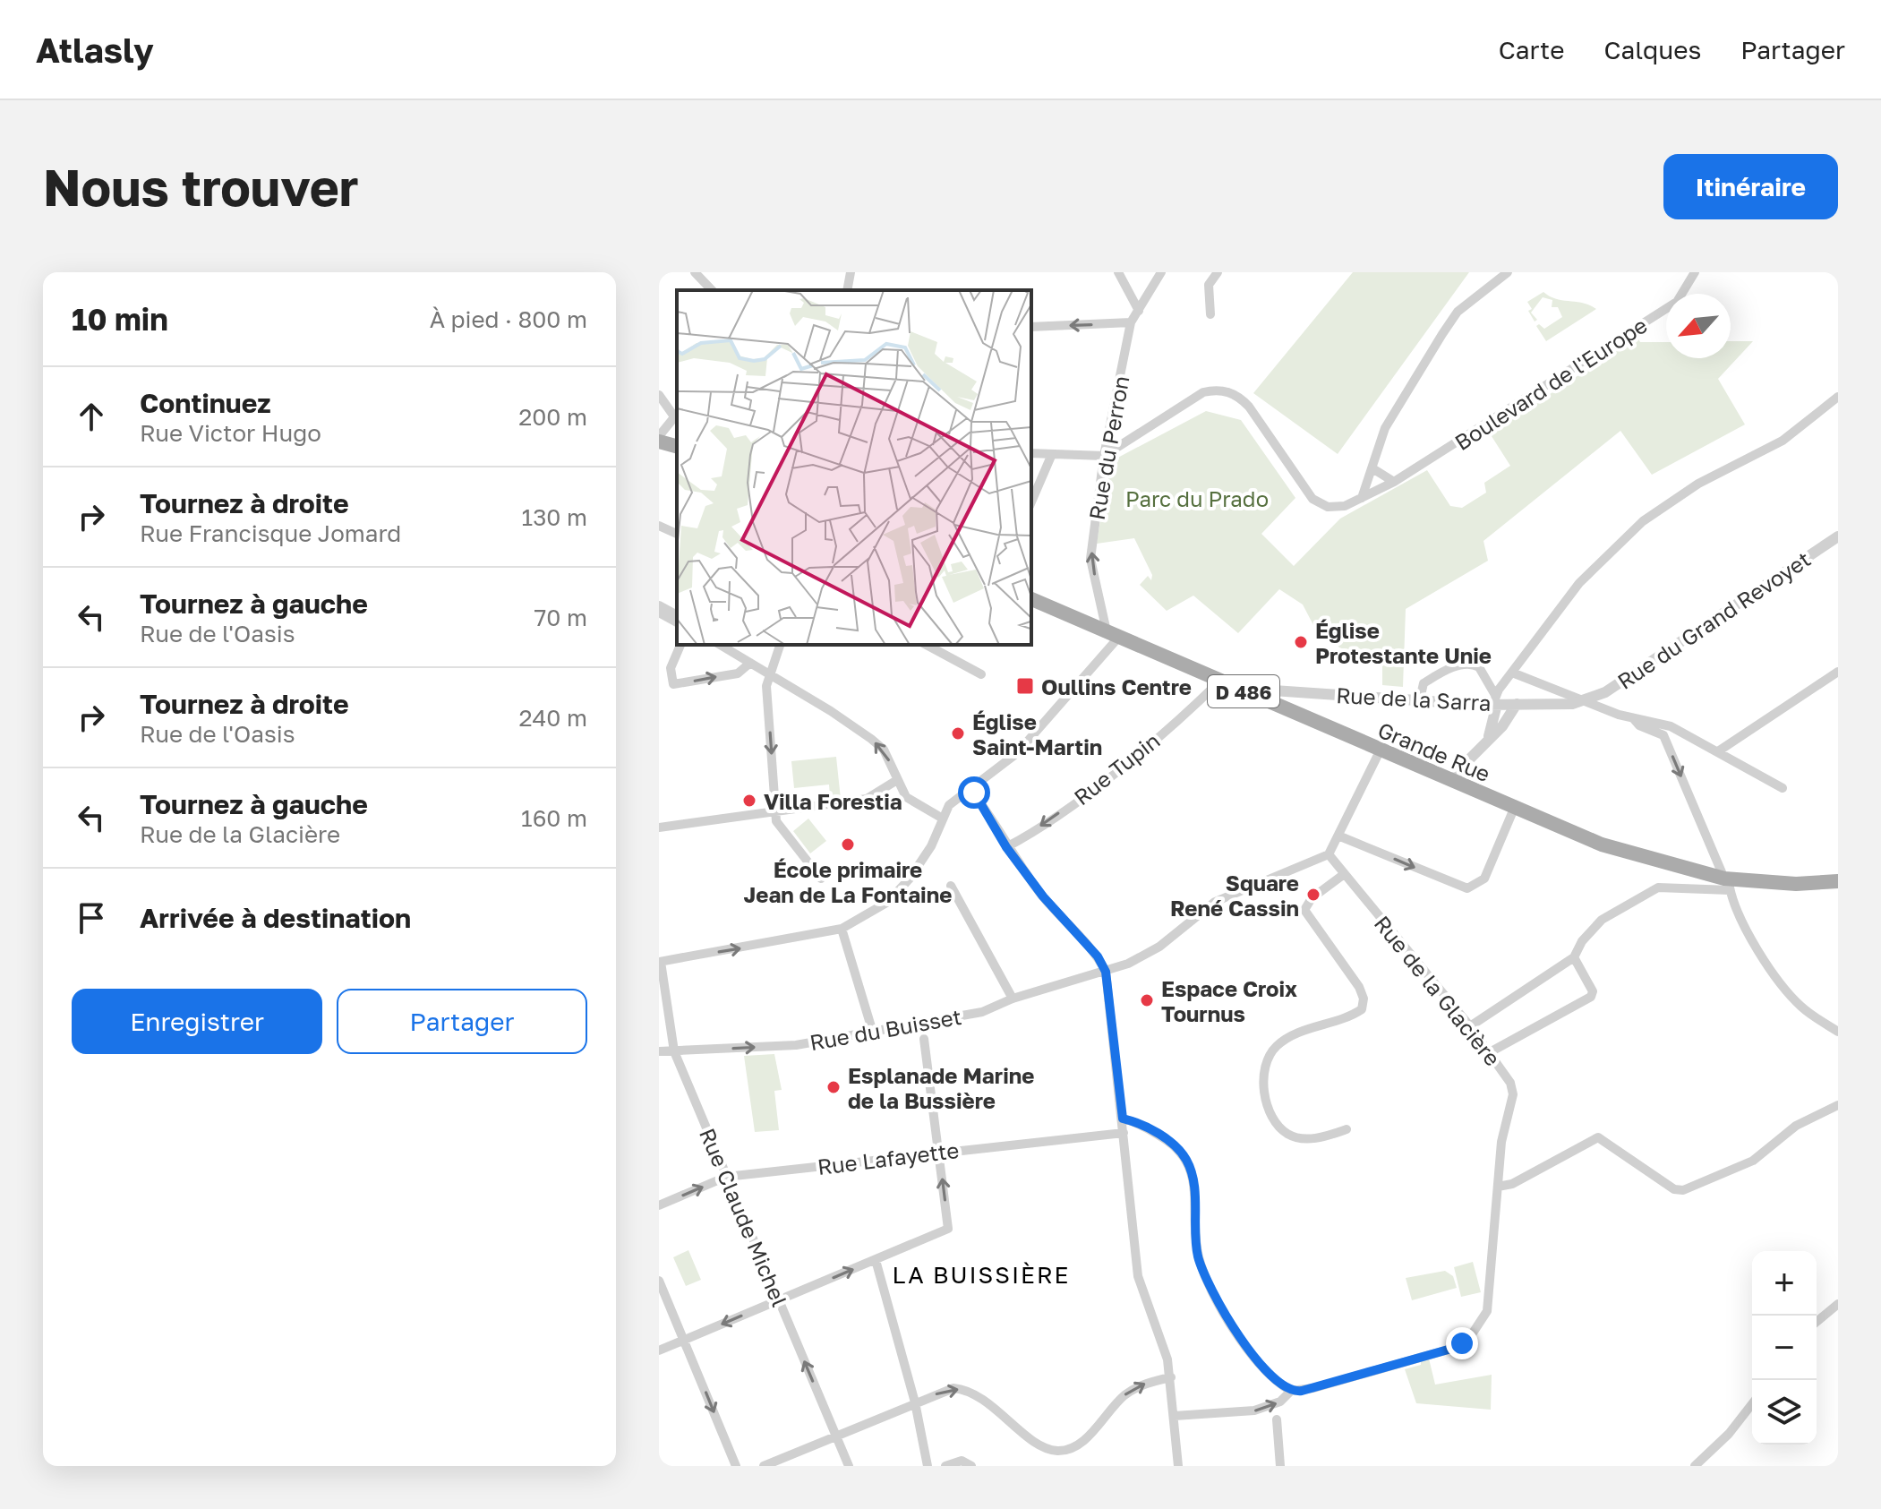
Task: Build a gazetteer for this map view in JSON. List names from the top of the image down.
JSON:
{
  "streets": {
    "main road": ["D 486", "Grande Rue"],
    "street": [
      "Boulevard de l'Europe",
      "Rue du Perron",
      "Rue du Grand Revoyet",
      "Rue de la Sarra",
      "Rue Tupin",
      "Rue de la Glacière",
      "Rue du Buisset",
      "Rue Lafayette",
      "Rue Claude Michel"
    ]
  },
  "crossings": [
    ["Boulevard de l'Europe", "Rue du Perron"],
    ["Rue du Perron", "Grande Rue"],
    ["Rue du Grand Revoyet", "Rue de la Sarra"],
    ["Rue de la Sarra", "Grande Rue"],
    ["Grande Rue", "Rue Tupin"],
    ["Rue de la Glacière", "Rue du Buisset"],
    ["Rue du Buisset", "Rue Claude Michel"],
    ["Rue Lafayette", "Rue Claude Michel"]
  ],
  "one_way": ["Rue du Perron"],
  "districts": ["LA BUISSIÈRE"],
  "parks": ["Parc du Prado"],
  "places": {
    "other": [
      "Église Protestante Unie",
      "Église Saint-Martin",
      "Villa Forestia",
      "École primaire Jean de La Fontaine",
      "Square René Cassin",
      "Espace Croix Tournus",
      "Esplanade Marine de la Bussière"
    ],
    "transit": ["Oullins Centre"]
  },
  "north": "bottom left",
  "page": {
    "header": "Atlasly",
    "nav": ["Carte", "Calques", "Partager"],
    "buttons": [
      "Itinéraire",
      ["Enregistrer", "Partager"]
    ],
    "title": "Nous trouver",
    "heading": ["10 min", "À pied · 800 m"],
    "list": [
      ["Continuez", "Rue Victor Hugo", "200 m"],
      ["Tournez à droite", "Rue Francisque Jomard", "130 m"],
      ["Tournez à gauche", "Rue de l'Oasis", "70 m"],
      ["Tournez à droite", "Rue de l'Oasis", "240 m"],
      ["Tournez à gauche", "Rue de la Glacière", "160 m"],
      "Arrivée à destination"
    ],
    "map_buttons": ["+", "−"]
  }
}
